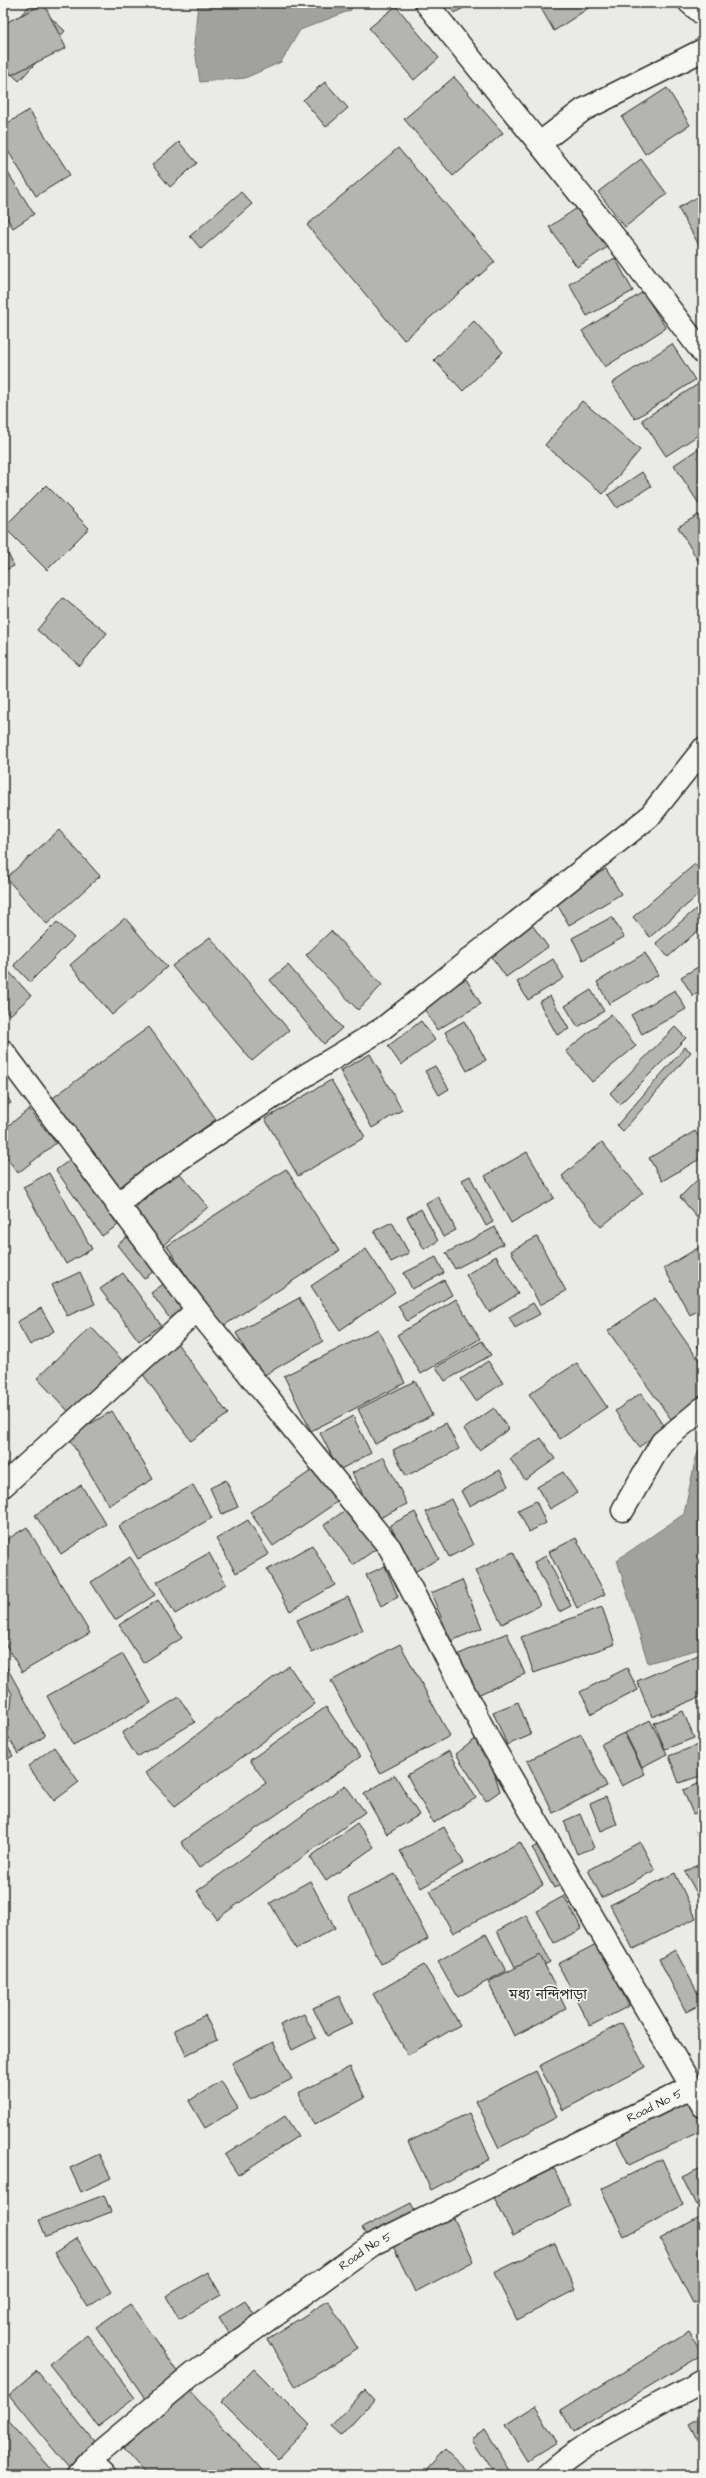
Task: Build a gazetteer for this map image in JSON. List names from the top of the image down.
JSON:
{
  "streets": {
    "street": ["Road No 5"]
  },
  "districts": ["মধ্য নন্দিপাড়া"]
}
